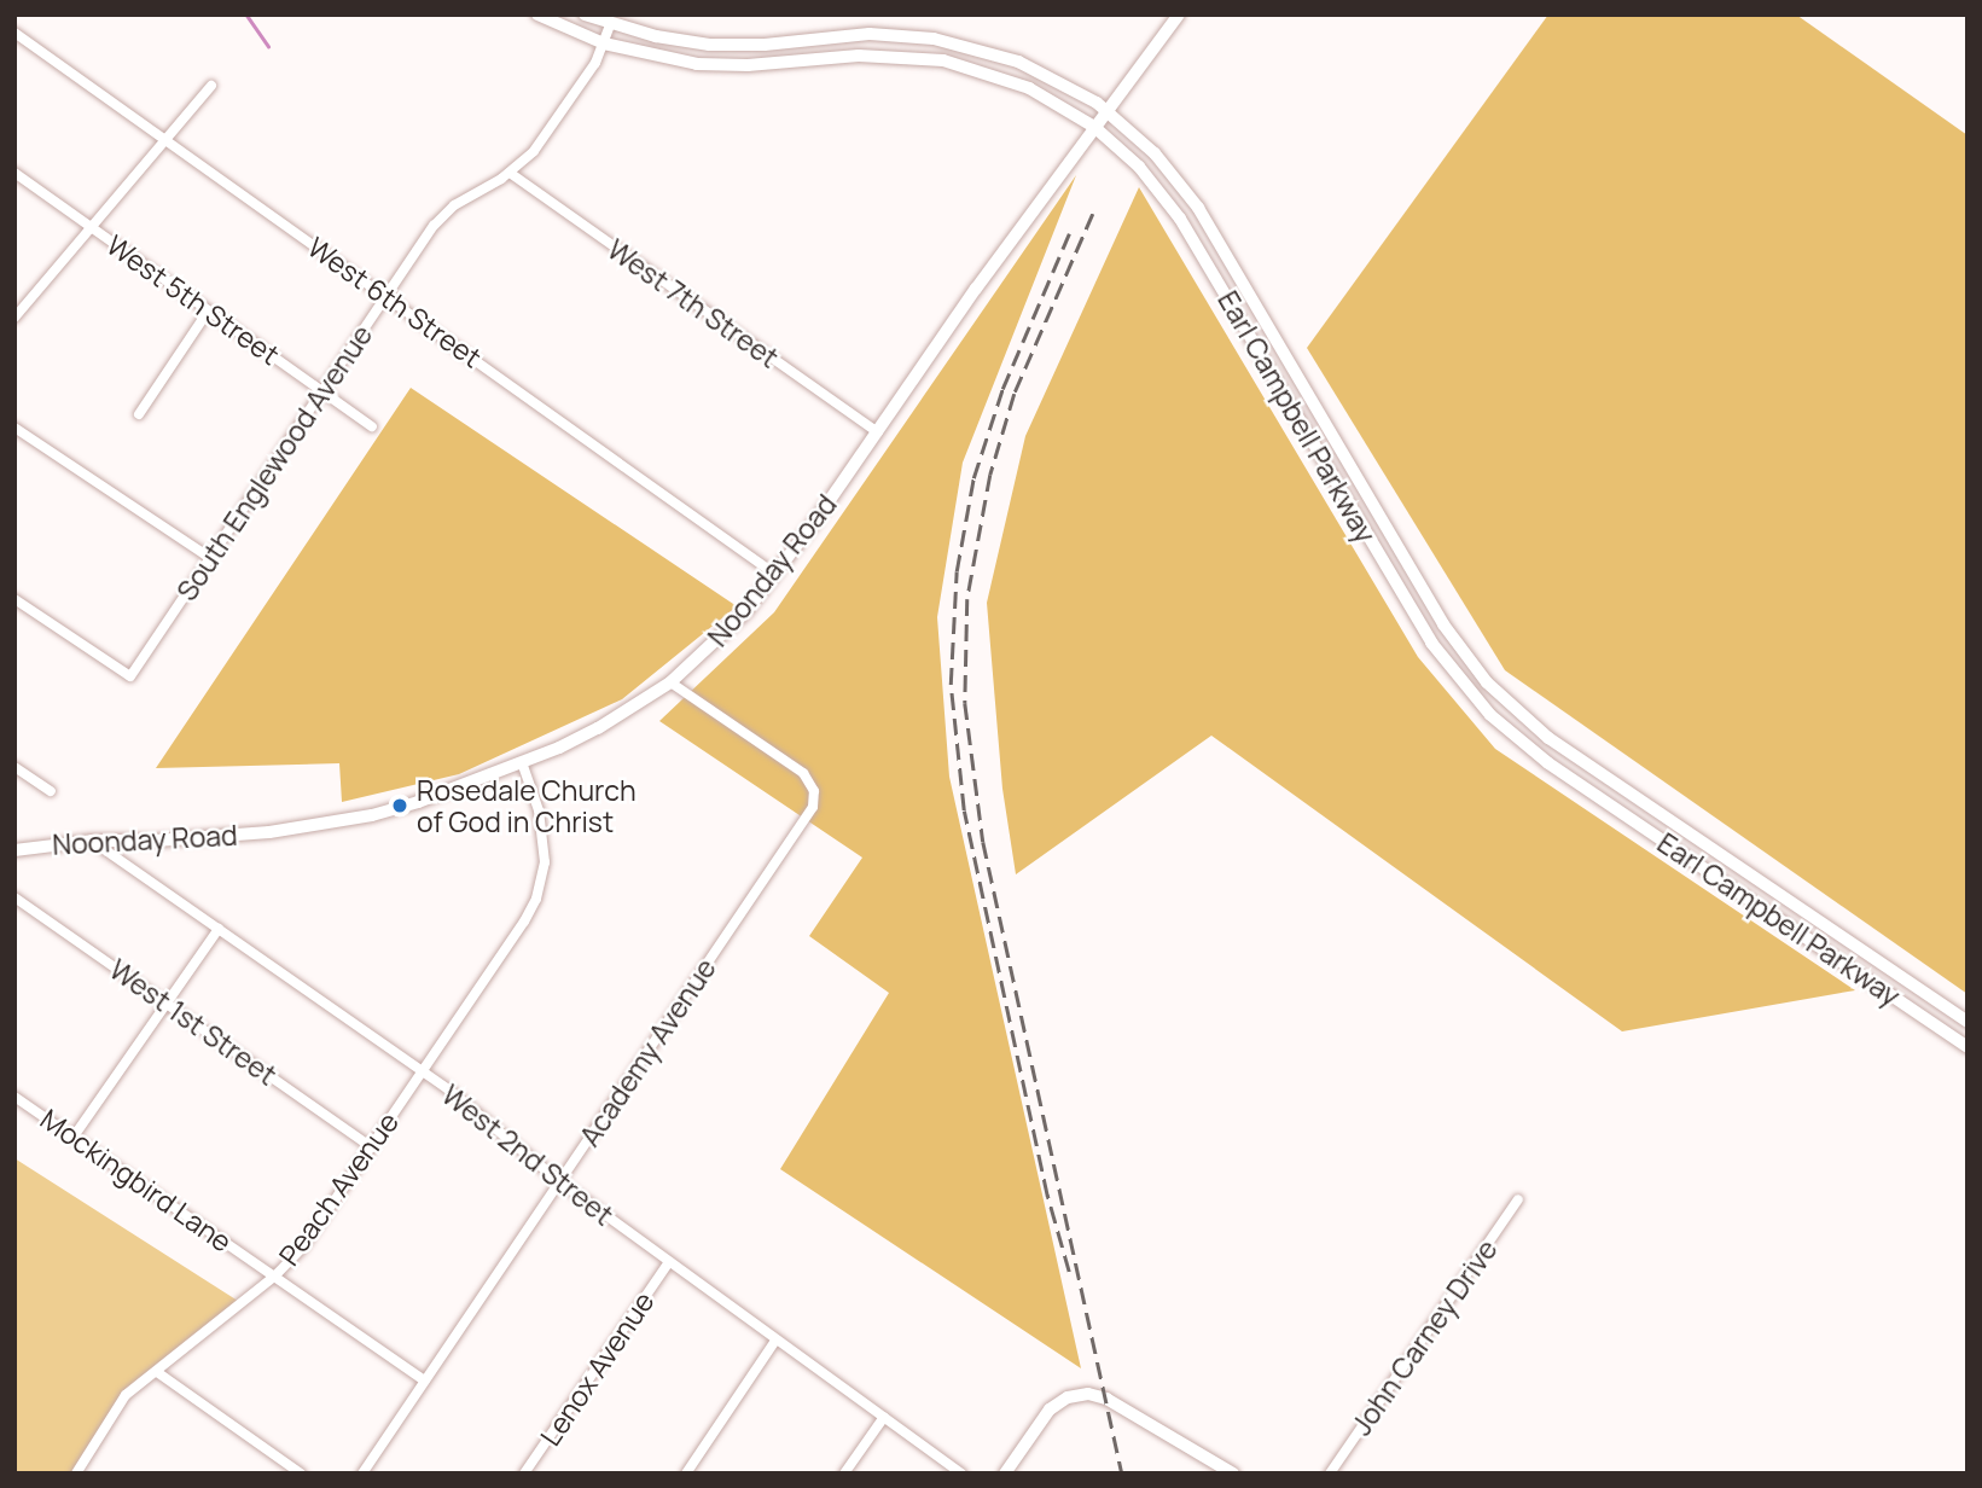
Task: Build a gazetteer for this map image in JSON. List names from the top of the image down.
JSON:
{
  "streets": {
    "main road": ["Earl Campbell Parkway"],
    "street": [
      "West 5th Street",
      "West 6th Street",
      "West 7th Street",
      "South Englewood Avenue",
      "Noonday Road",
      "West 1st Street",
      "Academy Avenue",
      "West 2nd Street",
      "Mockingbird Lane",
      "Peach Avenue",
      "John Carney Drive",
      "Lenox Avenue"
    ]
  },
  "crossings": [
    ["West 5th Street", "South Englewood Avenue"],
    ["West 6th Street", "South Englewood Avenue"],
    ["West 6th Street", "Noonday Road"],
    ["West 7th Street", "South Englewood Avenue"],
    ["West 7th Street", "Noonday Road"],
    ["Earl Campbell Parkway", "South Englewood Avenue"],
    ["Earl Campbell Parkway", "Noonday Road"],
    ["Noonday Road", "Academy Avenue"],
    ["Noonday Road", "West 2nd Street"],
    ["Noonday Road", "Peach Avenue"],
    ["West 1st Street", "Peach Avenue"],
    ["Academy Avenue", "West 2nd Street"],
    ["Academy Avenue", "Mockingbird Lane"],
    ["West 2nd Street", "Peach Avenue"],
    ["West 2nd Street", "Lenox Avenue"],
    ["Mockingbird Lane", "Peach Avenue"]
  ],
  "places": ["Rosedale Church of God in Christ"]
}
